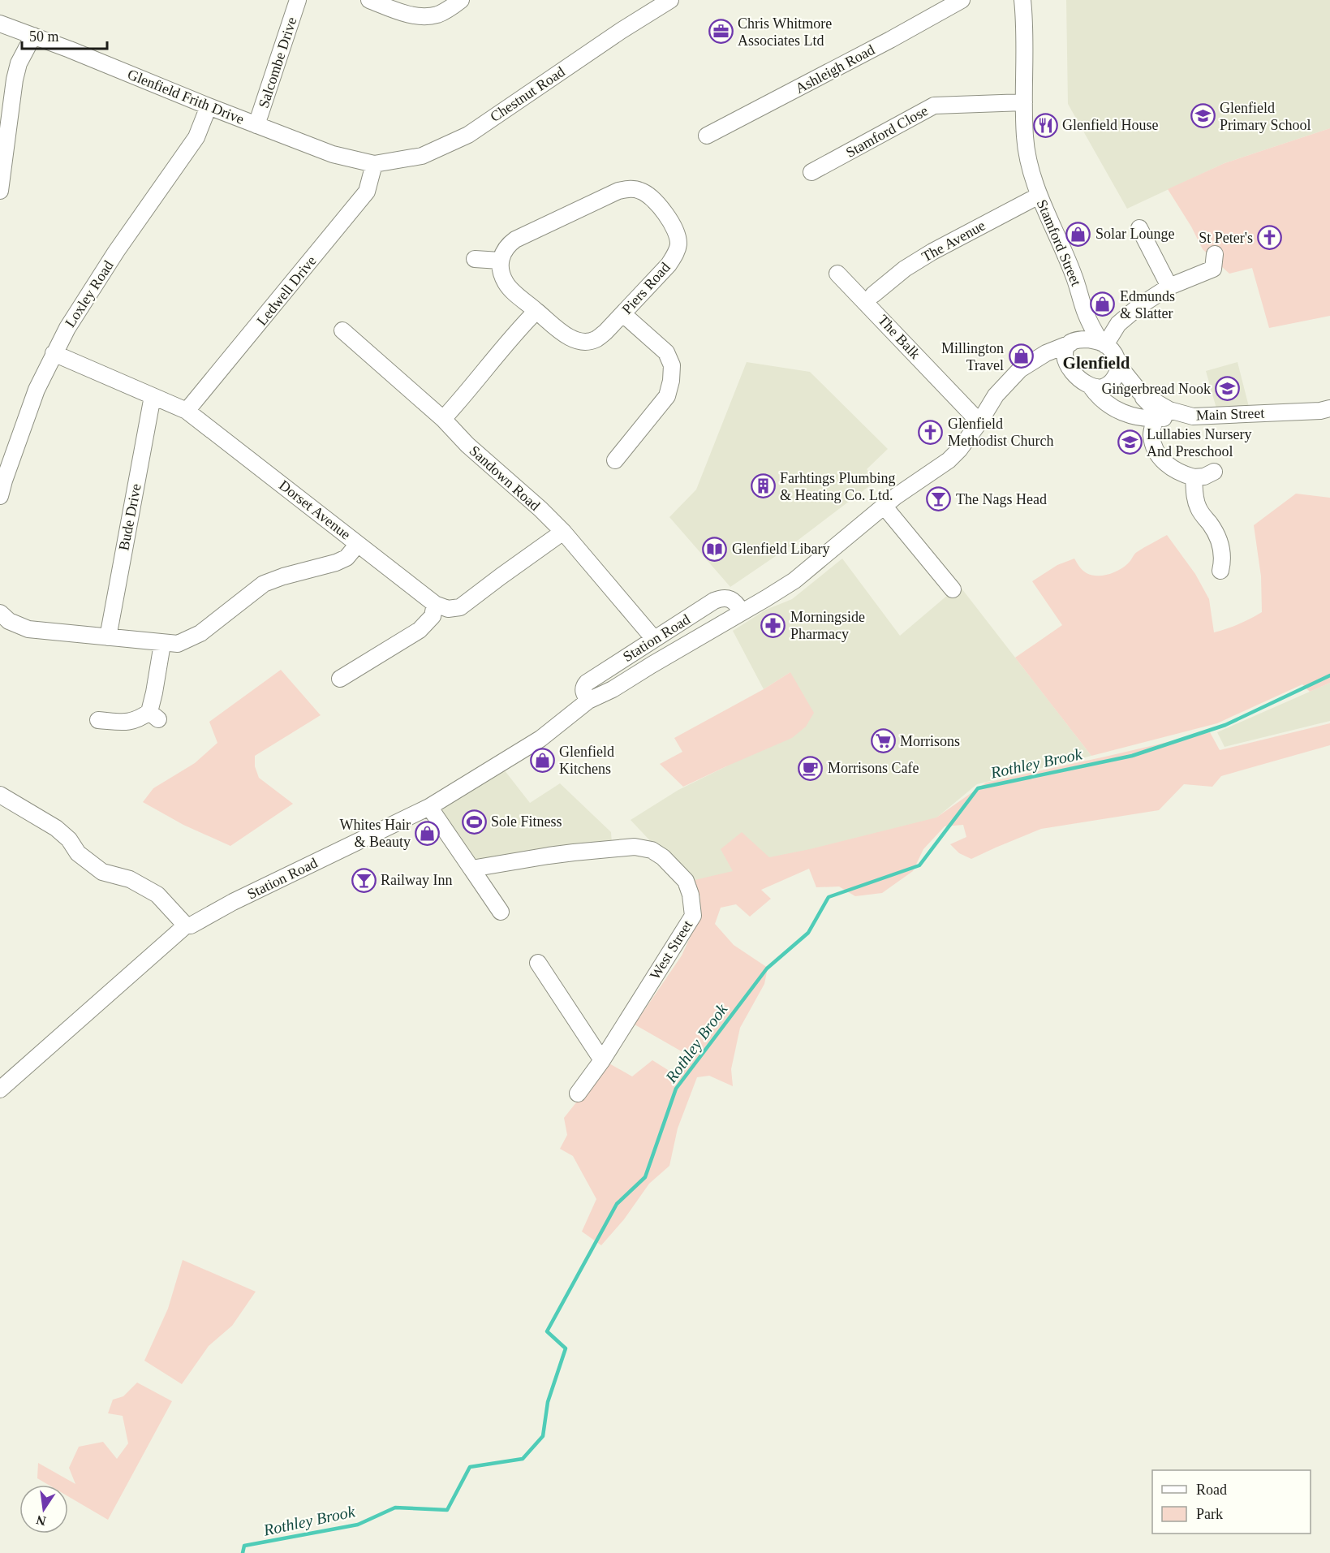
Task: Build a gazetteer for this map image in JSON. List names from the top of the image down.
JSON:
{
  "streets": {
    "street": [
      "Salcombe Drive",
      "Ashleigh Road",
      "Chestnut Road",
      "Glenfield Frith Drive",
      "Stamford Close",
      "The Avenue",
      "Stamford Street",
      "Piers Road",
      "Ledwell Drive",
      "Loxley Road",
      "The Balk",
      "Main Street",
      "Sandown Road",
      "Dorset Avenue",
      "Bude Drive",
      "Station Road",
      "West Street"
    ]
  },
  "crossings": [
    ["Salcombe Drive", "Glenfield Frith Drive"],
    ["Chestnut Road", "Glenfield Frith Drive"],
    ["Chestnut Road", "Ledwell Drive"],
    ["Glenfield Frith Drive", "Ledwell Drive"],
    ["Glenfield Frith Drive", "Loxley Road"],
    ["Stamford Close", "Stamford Street"],
    ["The Avenue", "Stamford Street"],
    ["Stamford Street", "Main Street"],
    ["Stamford Street", "Station Road"],
    ["Ledwell Drive", "Dorset Avenue"],
    ["Loxley Road", "Dorset Avenue"],
    ["The Balk", "Station Road"],
    ["Main Street", "Station Road"],
    ["Sandown Road", "Dorset Avenue"],
    ["Sandown Road", "Station Road"],
    ["Dorset Avenue", "Bude Drive"]
  ],
  "districts": ["Glenfield"],
  "water": ["Rothley Brook"],
  "places": {
    "office": ["Chris Whitmore Associates Ltd"],
    "school or university": ["Glenfield Primary School", "Gingerbread Nook", "Lullabies Nursery And Preschool"],
    "restaurant": ["Glenfield House"],
    "shop": [
      "Solar Lounge",
      "Edmunds & Slatter",
      "Millington Travel",
      "Glenfield Kitchens",
      "Whites Hair & Beauty"
    ],
    "church": ["St Peter's", "Glenfield Methodist Church"],
    "building": ["Farhtings Plumbing & Heating Co. Ltd."],
    "bar": ["The Nags Head", "Railway Inn"],
    "library": ["Glenfield Libary"],
    "pharmacy": ["Morningside Pharmacy"],
    "supermarket": ["Morrisons"],
    "cafe": ["Morrisons Cafe"],
    "sports": ["Sole Fitness"]
  },
  "legend": ["Road", "Park"],
  "scale_bar": "50 m",
  "north": "bottom"
}
